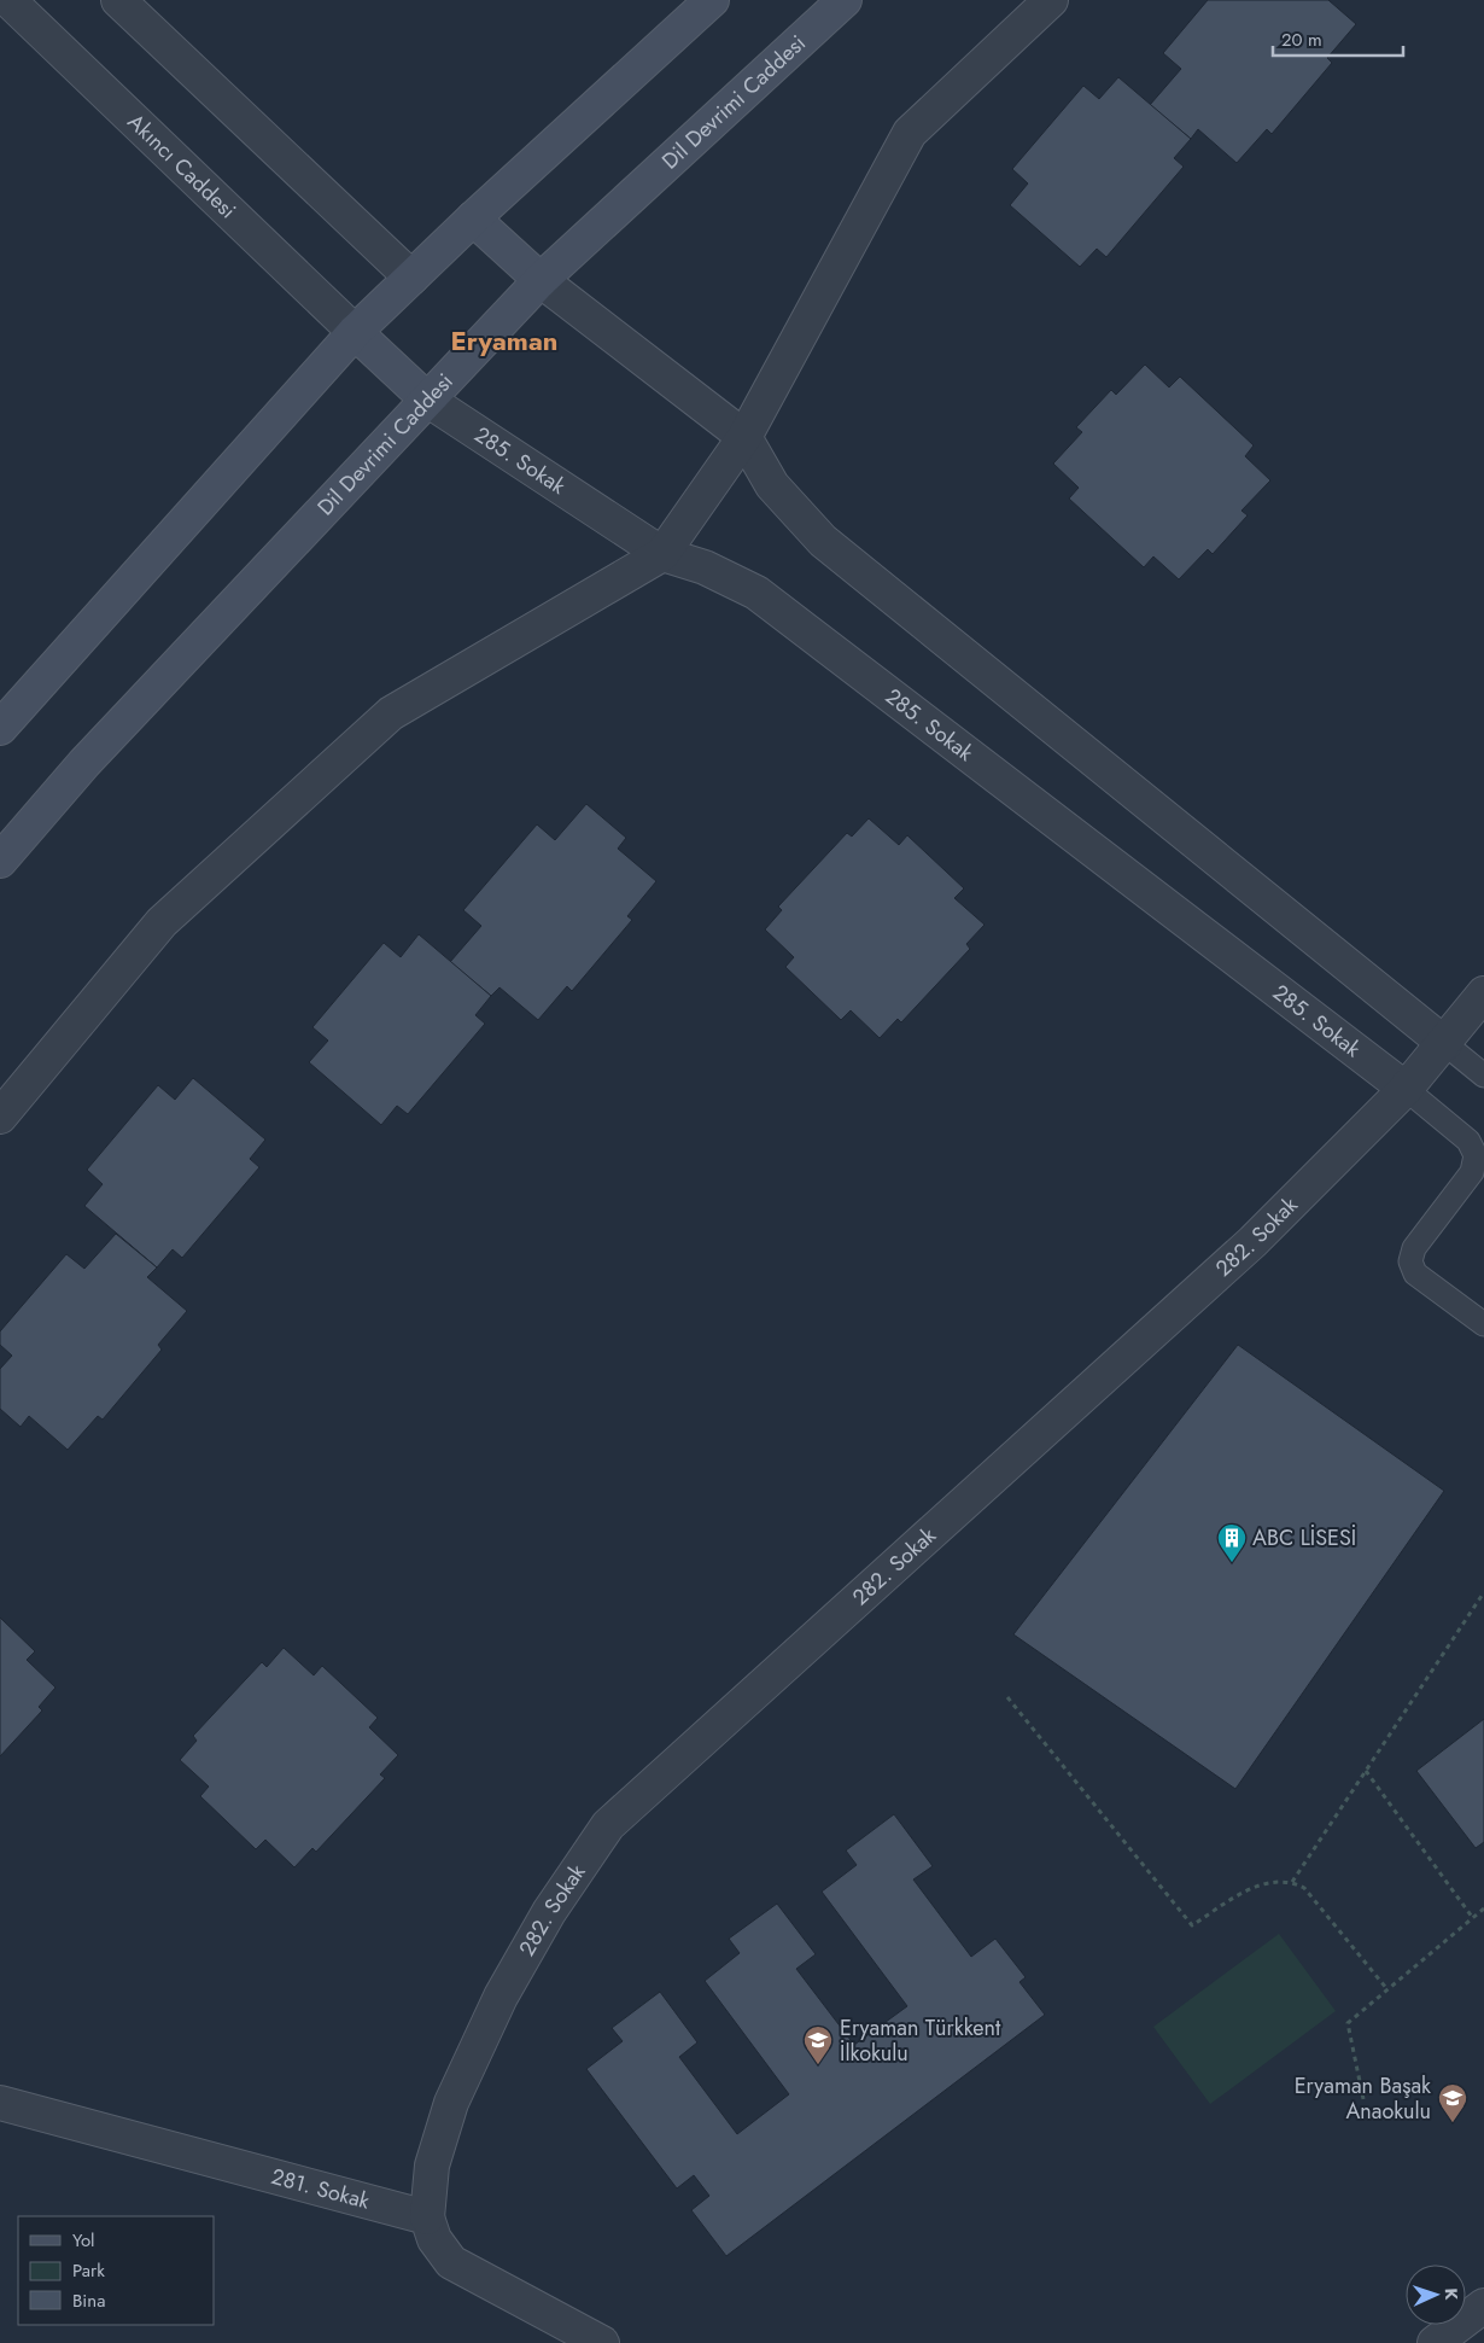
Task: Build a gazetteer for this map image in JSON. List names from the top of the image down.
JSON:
{
  "streets": {
    "main road": ["Dil Devrimi Caddesi"],
    "street": [
      "Akıncı Caddesi",
      "285. Sokak",
      "282. Sokak",
      "281. Sokak"
    ]
  },
  "crossings": [
    ["Dil Devrimi Caddesi", "285. Sokak"],
    ["285. Sokak", "282. Sokak"],
    ["282. Sokak", "281. Sokak"]
  ],
  "districts": ["Eryaman"],
  "places": {
    "building": ["ABC LİSESİ"],
    "school or university": ["Eryaman Türkkent İlkokulu", "Eryaman Başak Anaokulu"]
  },
  "legend": ["Yol", "Park", "Bina"],
  "scale_bar": "20 m",
  "north": "right"
}
